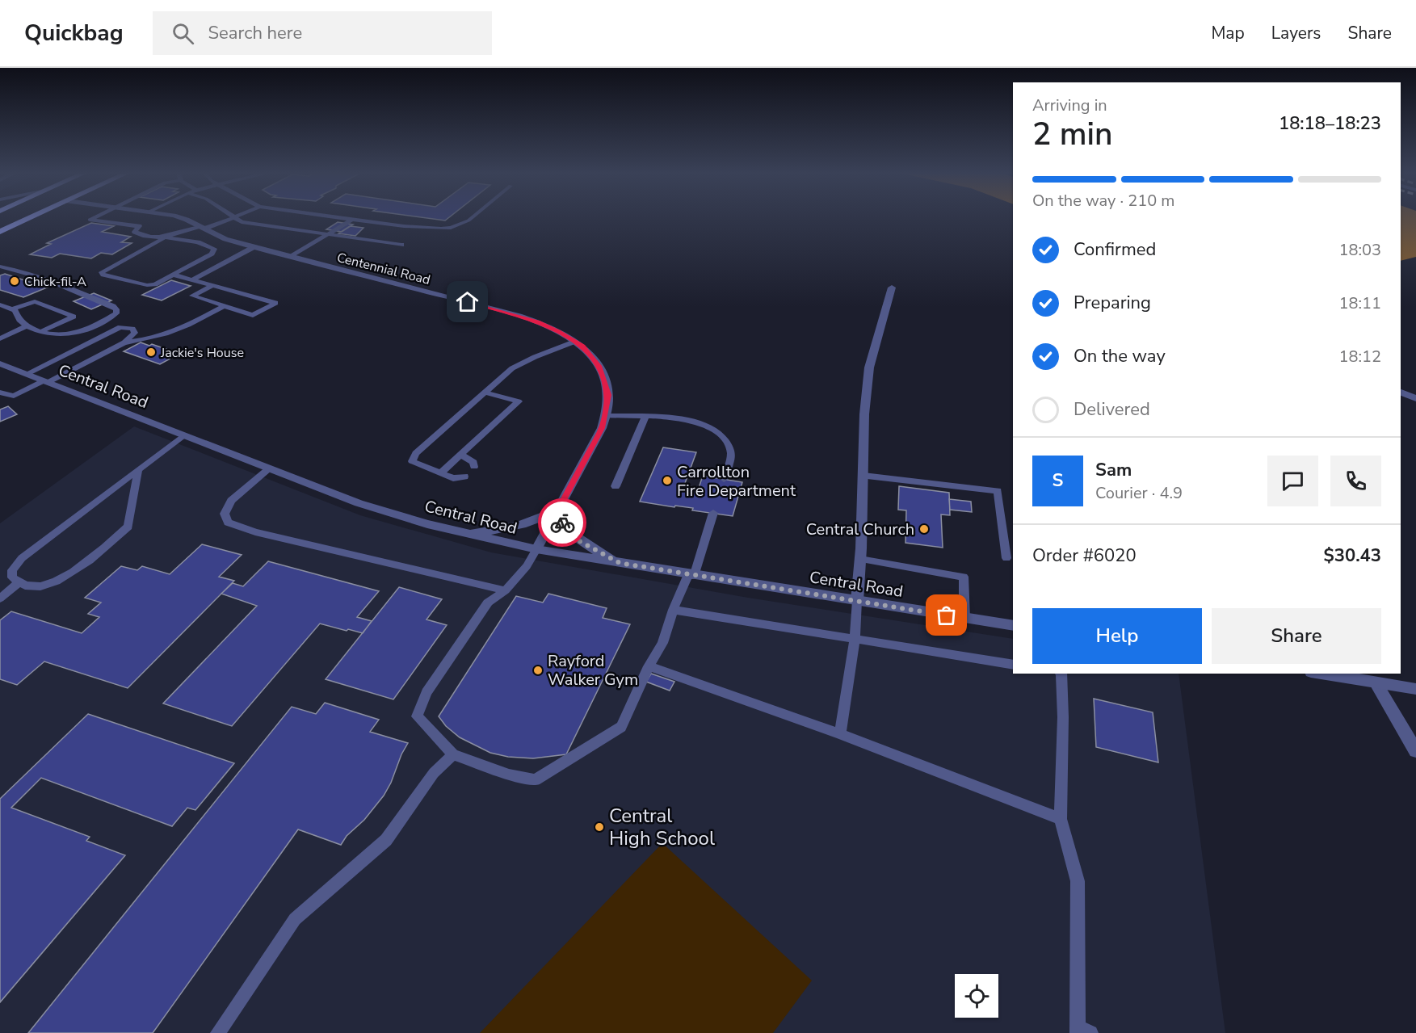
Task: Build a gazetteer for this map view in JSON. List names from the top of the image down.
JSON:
{
  "streets": {
    "street": ["Centennial Road", "Central Road"]
  },
  "crossings": [
    ["Centennial Road", "Central Road"]
  ],
  "places": [
    "Chick-fil-A",
    "Jackie's House",
    "Carrollton Fire Department",
    "Central Church",
    "Rayford Walker Gym",
    "Central High School"
  ],
  "page": {
    "header": "Quickbag",
    "search": "Search here",
    "nav": ["Map", "Layers", "Share"],
    "heading": ["2 min", "Arriving in", "18:18–18:23"],
    "panel": [
      "Sam",
      "Courier · 4.9",
      "Order #6020",
      "$30.43"
    ],
    "bar": "On the way · 210 m",
    "list": [
      ["Confirmed", "18:03"],
      ["Preparing", "18:11"],
      ["On the way", "18:12"],
      "Delivered"
    ],
    "round": "S",
    "buttons": ["Help", "Share"]
  }
}
